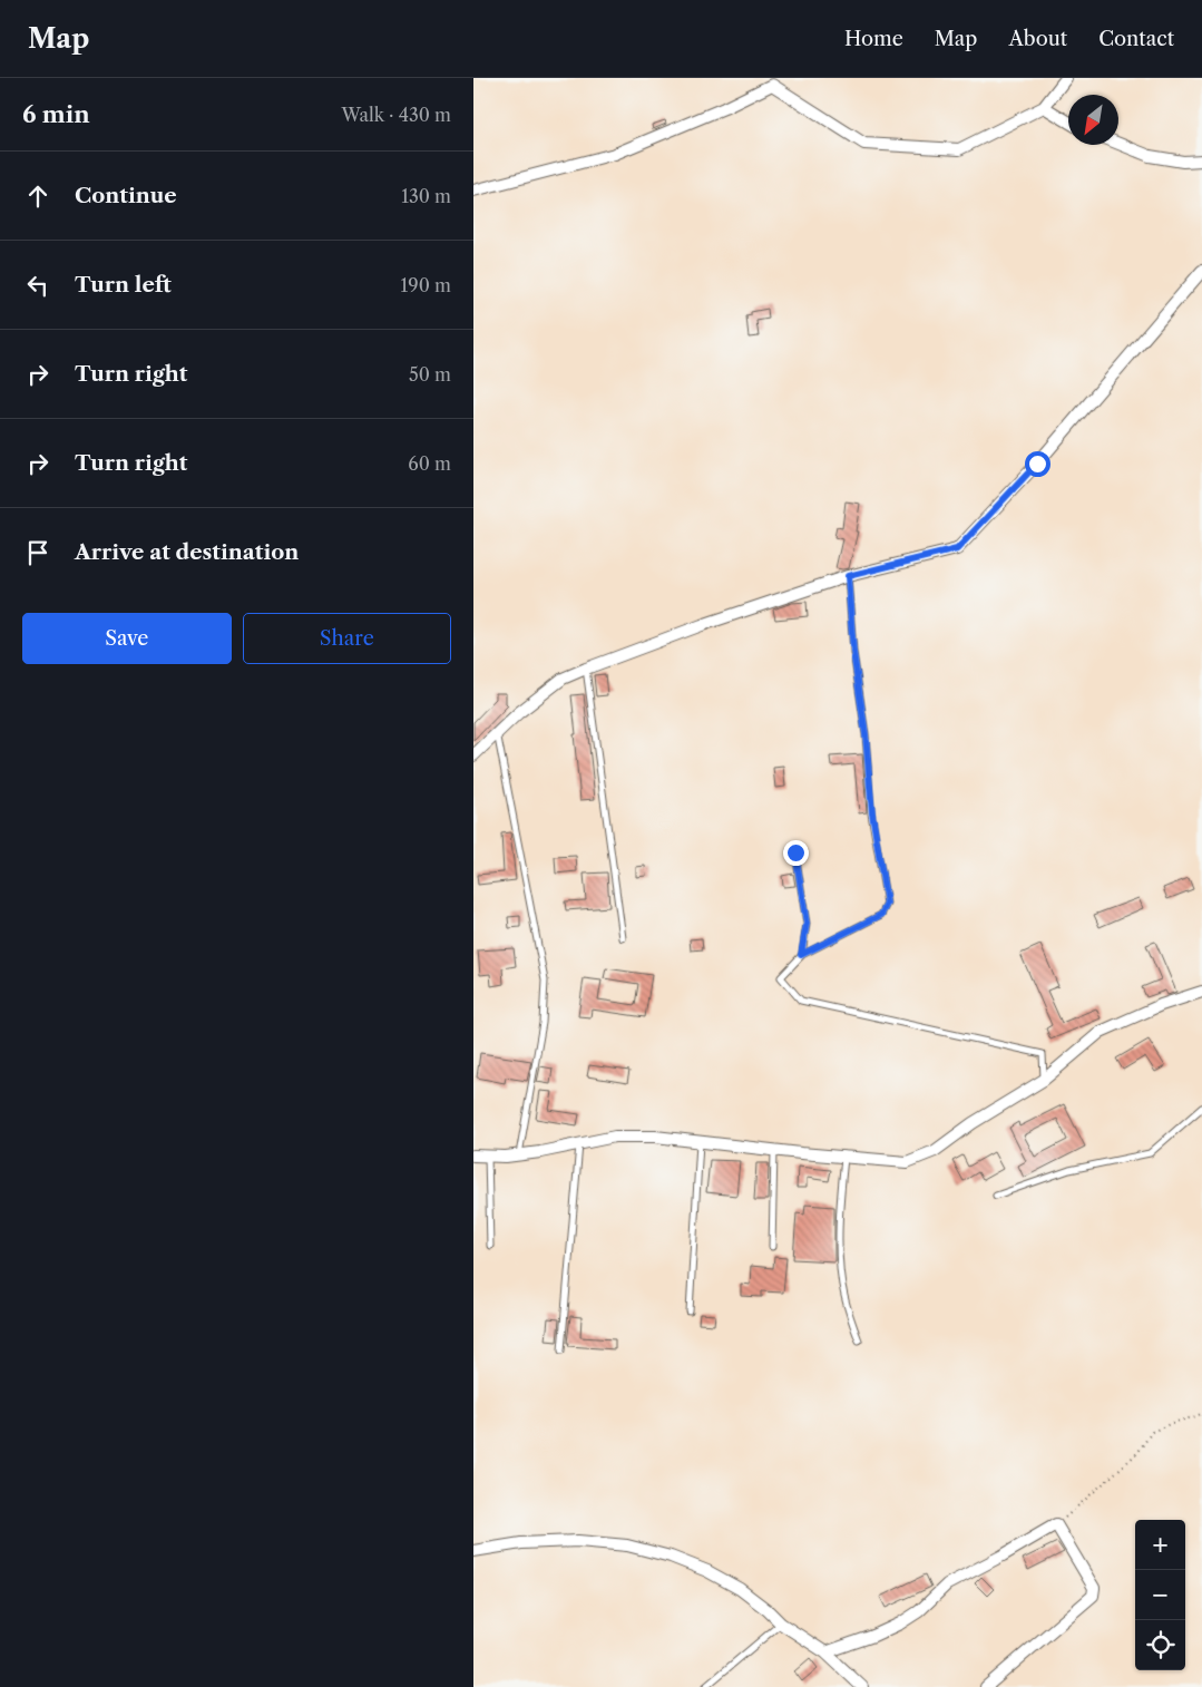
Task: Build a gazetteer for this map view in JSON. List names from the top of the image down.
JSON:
{
  "north": "bottom left",
  "page": {
    "header": "Map",
    "nav": [
      "Home",
      "Map",
      "About",
      "Contact"
    ],
    "heading": ["6 min", "Walk · 430 m"],
    "list": [
      ["Continue", "130 m"],
      ["Turn left", "190 m"],
      ["Turn right", "50 m"],
      ["Turn right", "60 m"],
      "Arrive at destination"
    ],
    "buttons": ["Save", "Share"],
    "map_buttons": ["+", "−"]
  }
}
